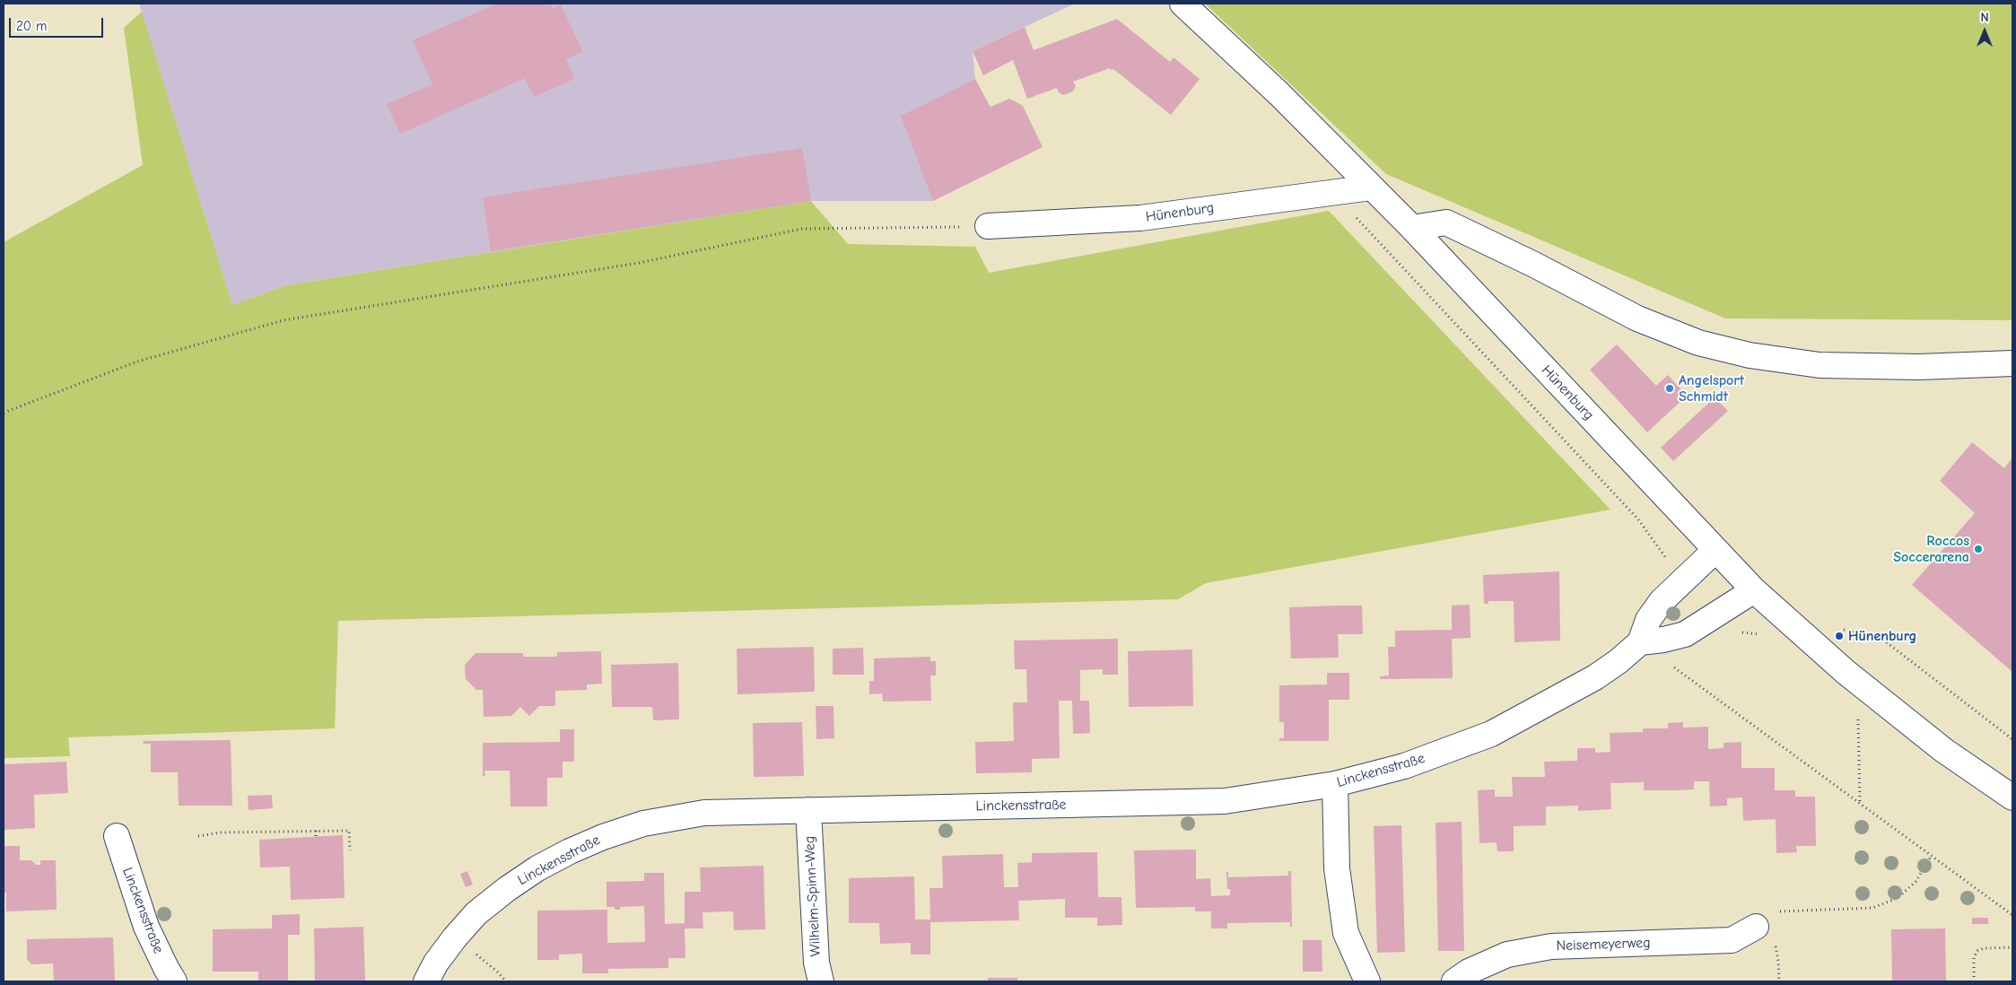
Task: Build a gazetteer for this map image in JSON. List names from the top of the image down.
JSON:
{
  "streets": {
    "street": [
      "Hünenburg",
      "Linckensstraße",
      "Wilhelm-Spinn-Weg",
      "Neisemeyerweg"
    ]
  },
  "crossings": [
    ["Hünenburg", "Linckensstraße"],
    ["Linckensstraße", "Wilhelm-Spinn-Weg"]
  ],
  "places": ["Angelsport Schmidt", "Roccos Soccerarena", "Hünenburg"],
  "scale_bar": "20 m",
  "north": "top"
}
